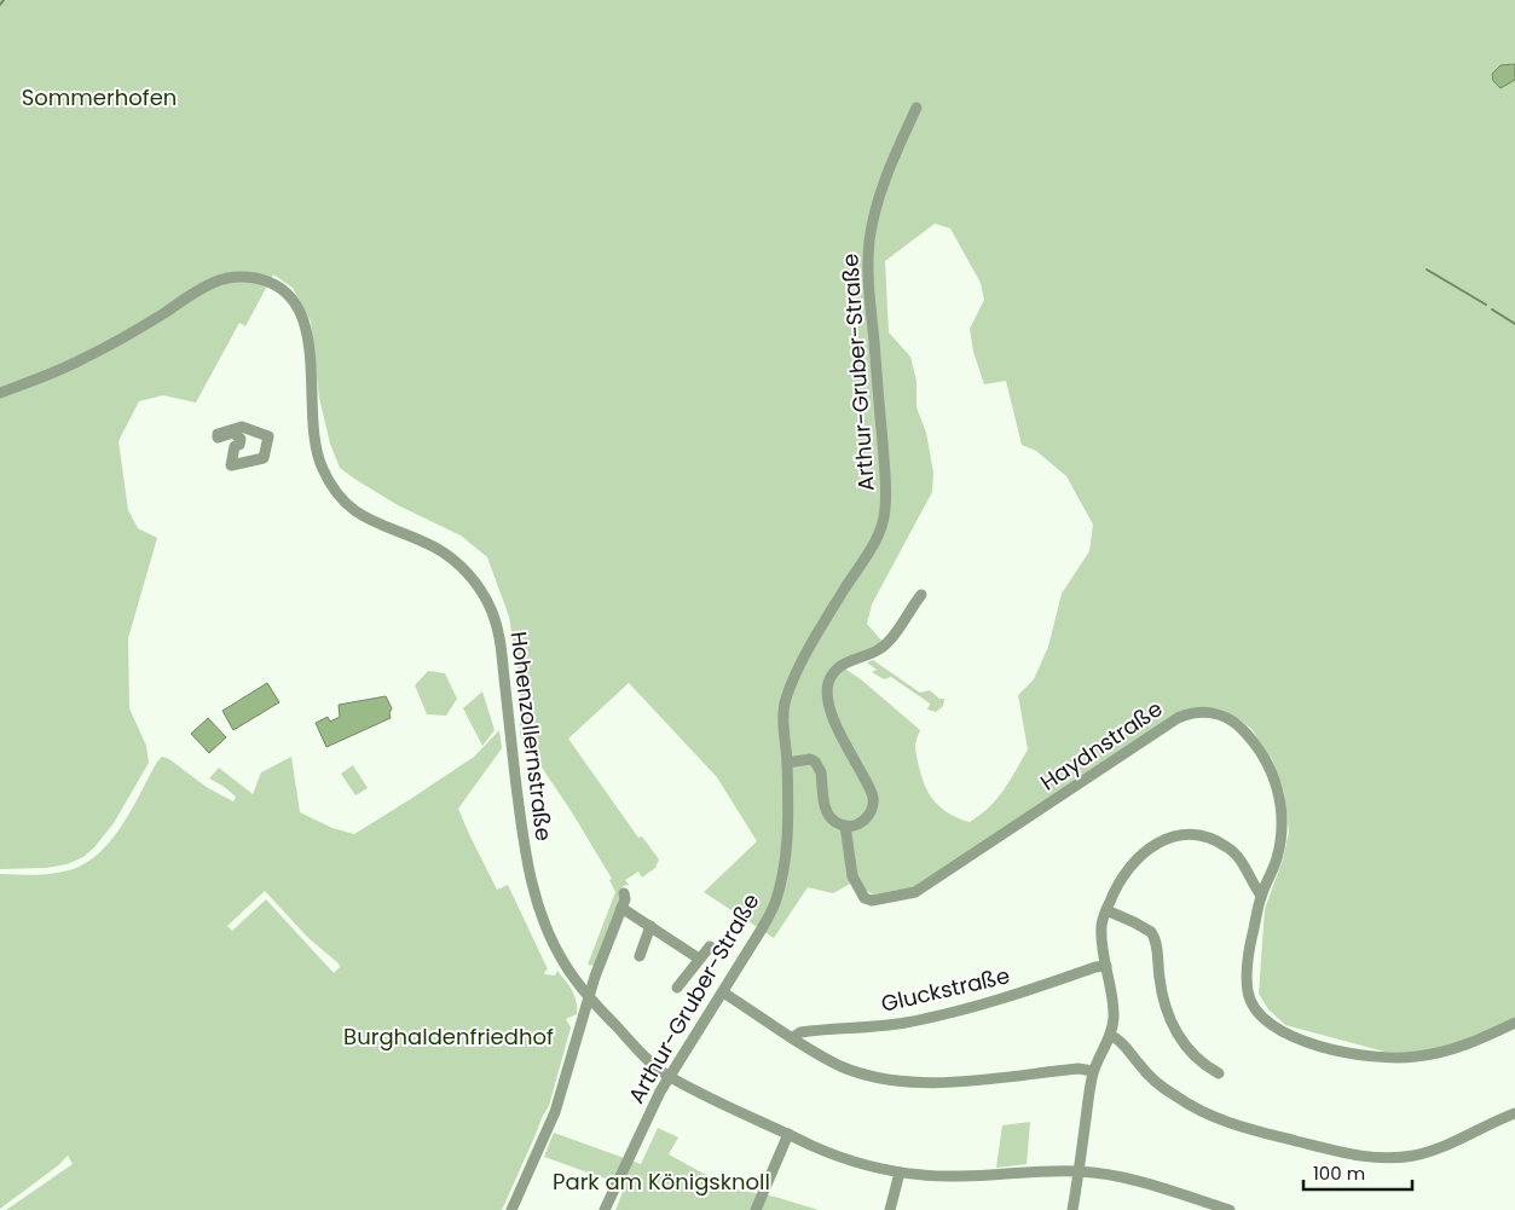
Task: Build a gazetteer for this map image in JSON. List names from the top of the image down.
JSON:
{
  "streets": {
    "street": [
      "Arthur-Gruber-Straße",
      "Hohenzollernstraße",
      "Haydnstraße",
      "Gluckstraße"
    ]
  },
  "crossings": [
    ["Arthur-Gruber-Straße", "Hohenzollernstraße"]
  ],
  "parks": ["Sommerhofen", "Burghaldenfriedhof", "Park am Königsknoll"],
  "scale_bar": "100 m"
}
